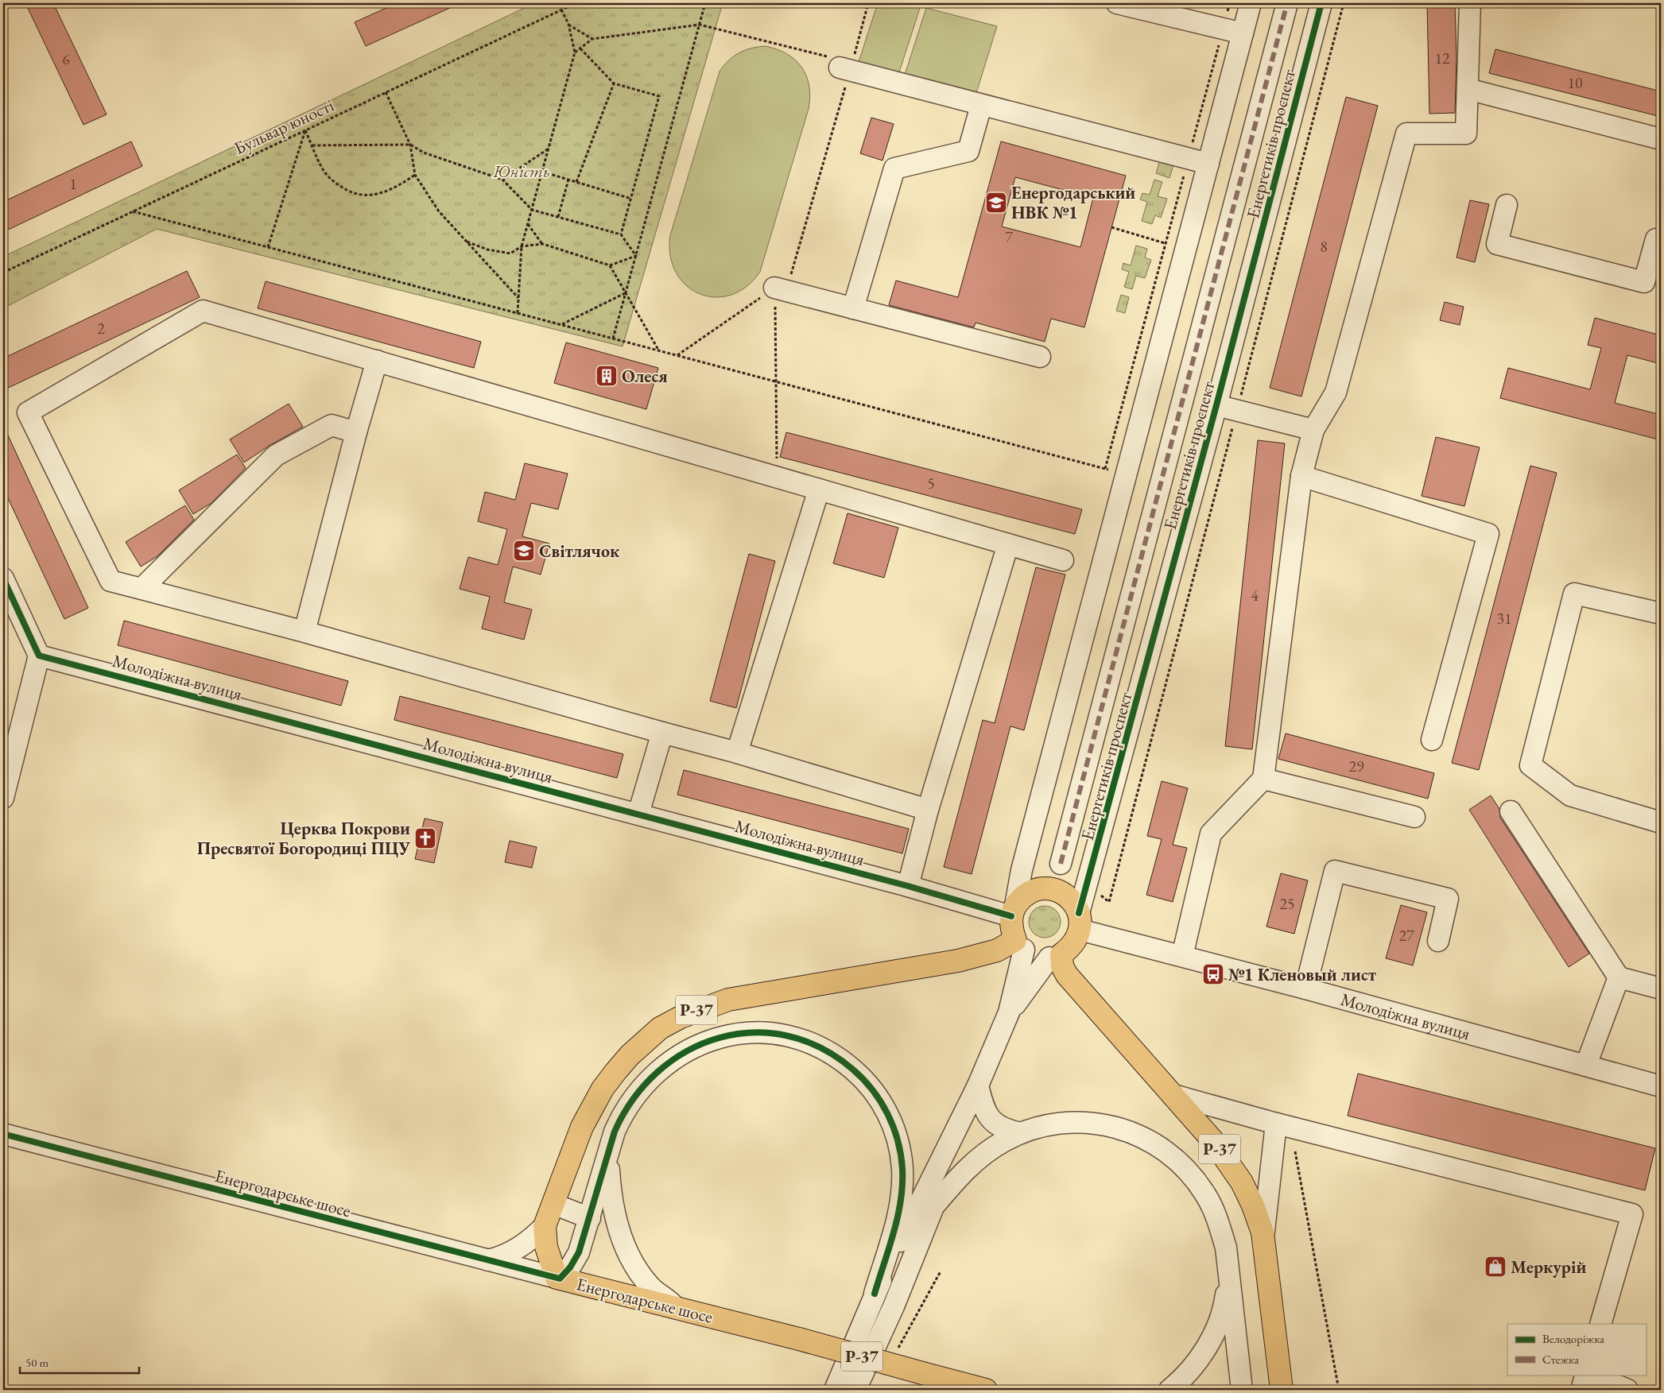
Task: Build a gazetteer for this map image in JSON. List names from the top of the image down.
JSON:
{
  "streets": {
    "main road": ["Р-37", "Енергодарське шосе"],
    "street": ["Енергетиків проспект", "Молодіжна вулиця"],
    "path": ["Бульвар юності"]
  },
  "crossings": [
    ["Енергетиків проспект", "Молодіжна вулиця"],
    ["Енергетиків проспект", "Р-37"],
    ["Молодіжна вулиця", "Р-37"],
    ["Р-37", "Енергодарське шосе"]
  ],
  "parks": ["Юність"],
  "places": {
    "school or university": ["Енергодарський НВК №1", "Світлячок"],
    "building": ["Олеся"],
    "church": ["Церква Покрови Пресвятої Богородиці ПЦУ"],
    "bus stop": ["№1 Кленовый лист"],
    "shop": ["Меркурій"]
  },
  "house_numbers": [
    "12",
    "6",
    "10",
    "1",
    "7",
    "8",
    "2",
    "5",
    "4",
    "31",
    "29",
    "25",
    "27"
  ],
  "legend": ["Велодоріжка", "Стежка"],
  "scale_bar": "50 m"
}
